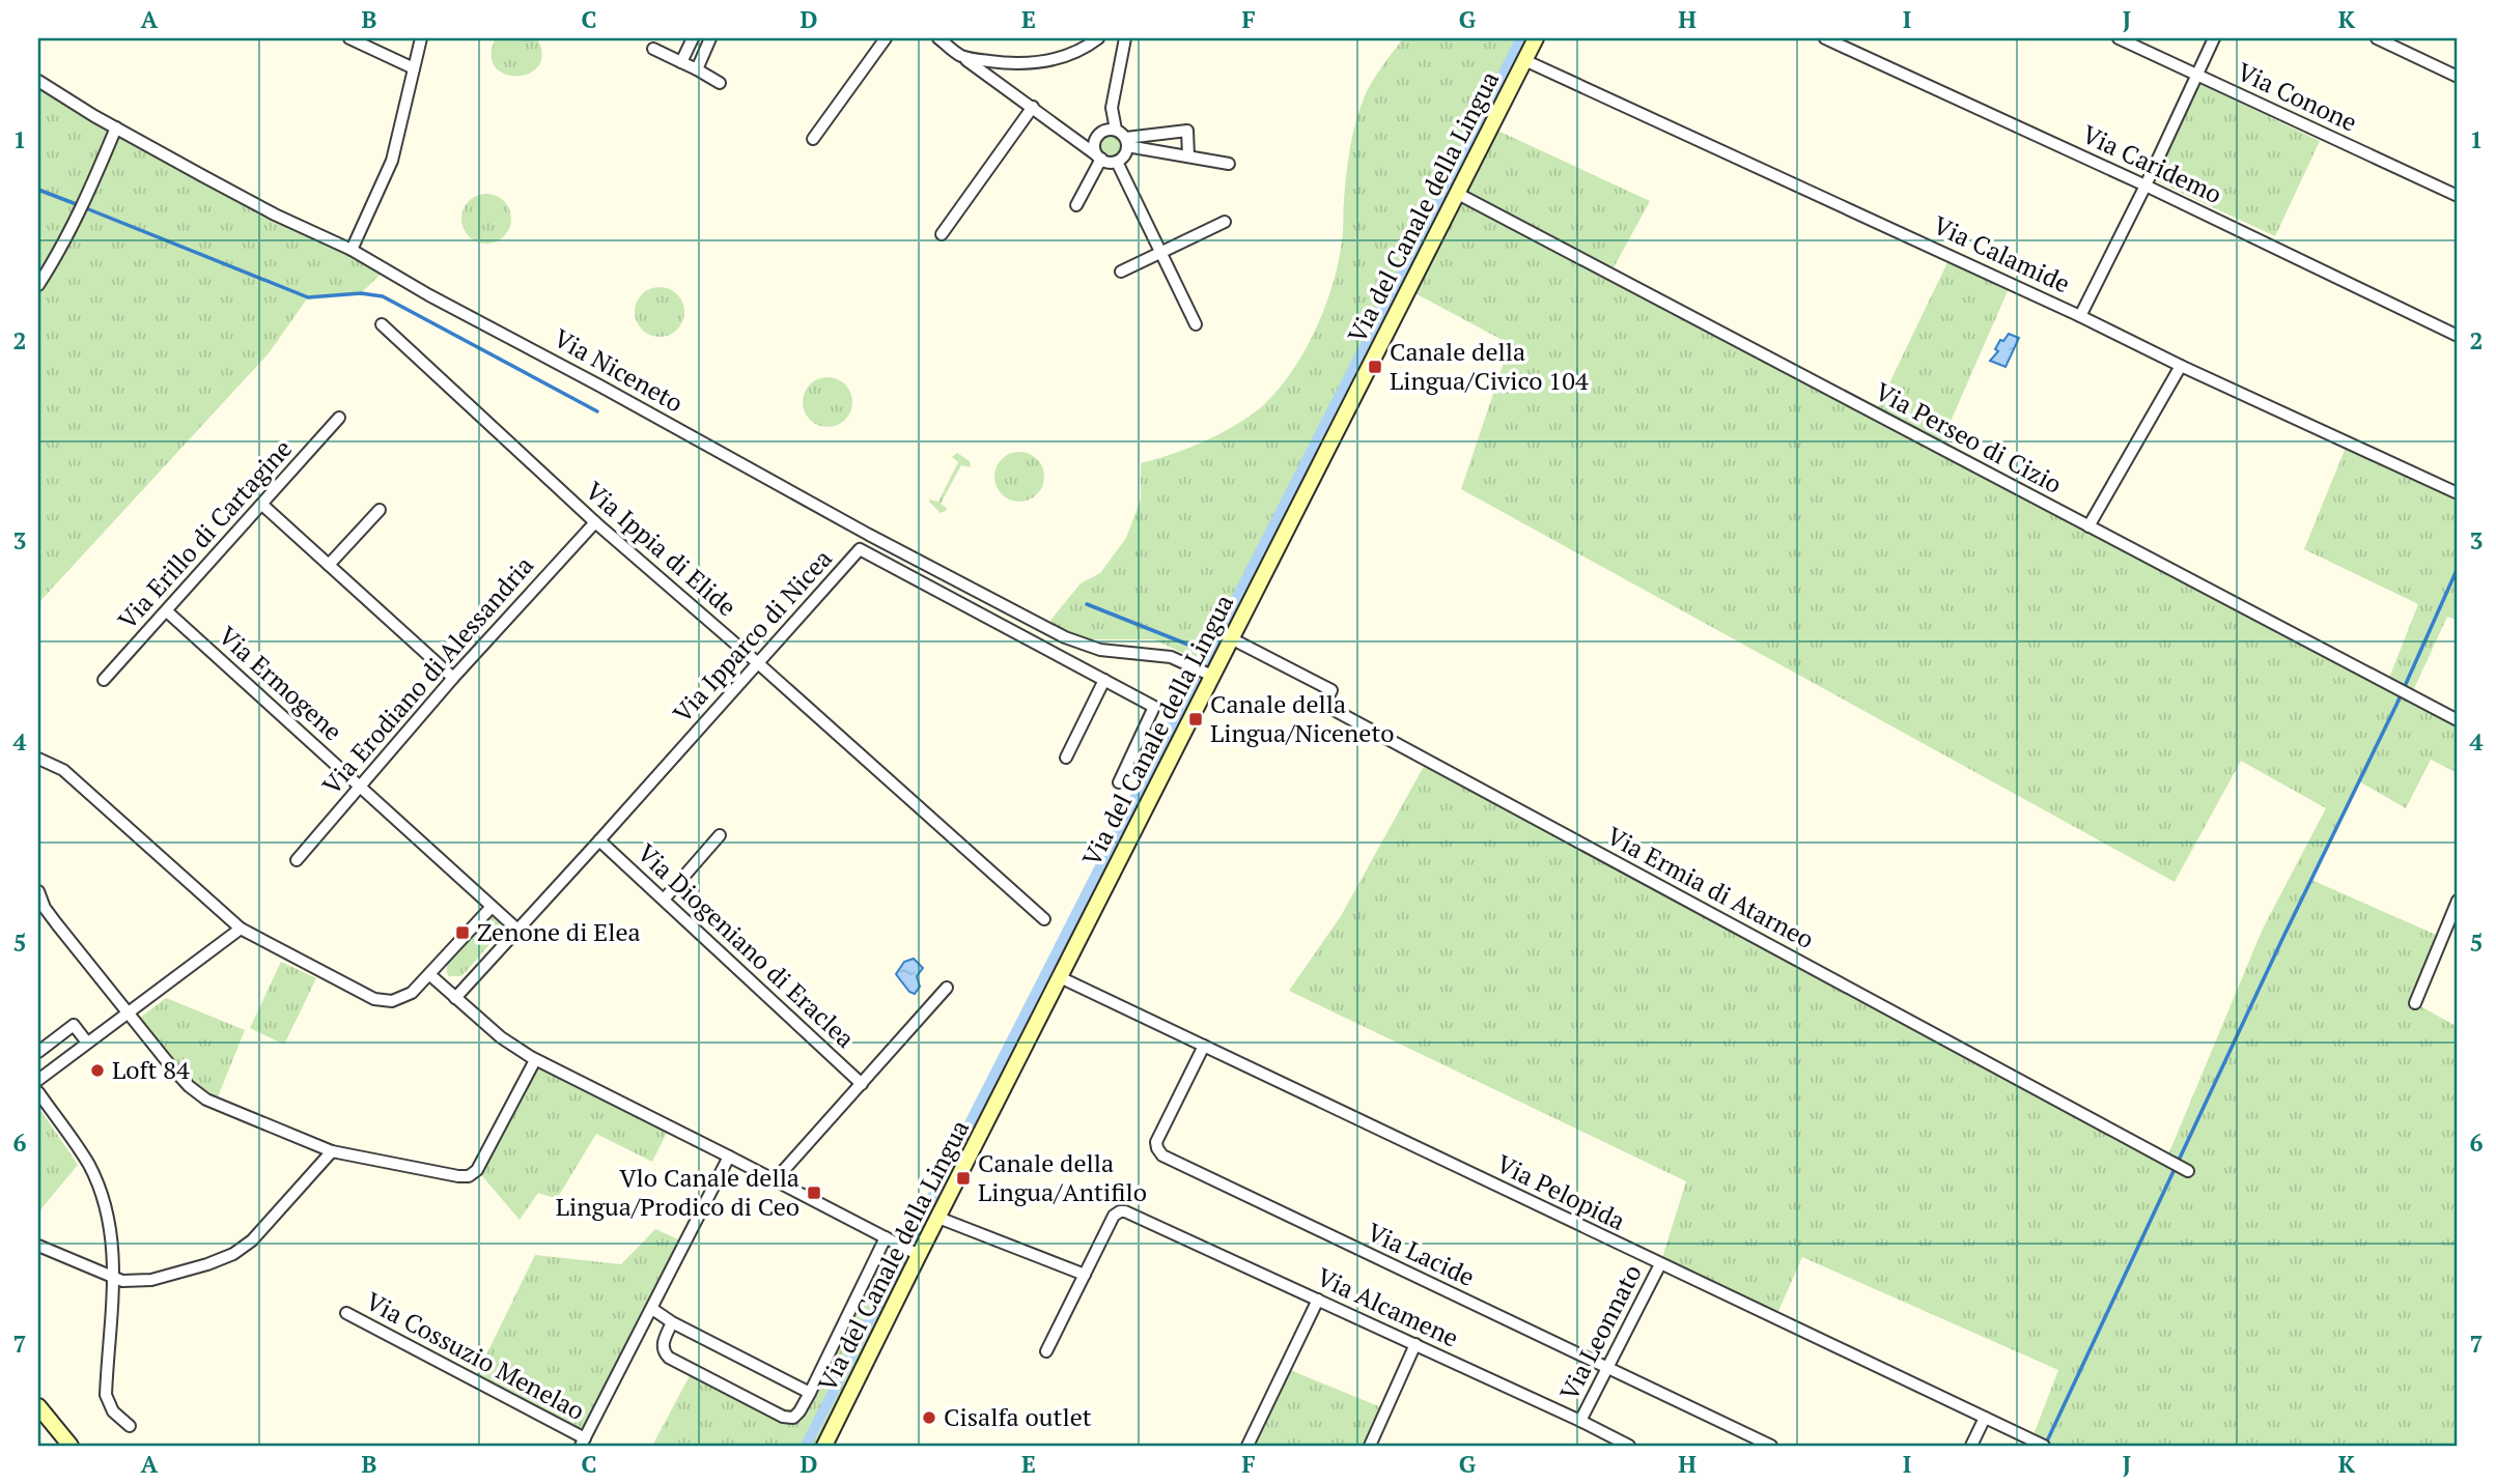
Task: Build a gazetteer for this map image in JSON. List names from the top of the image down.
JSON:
{
  "streets": {
    "street": [
      "Via Conone",
      "Via Caridemo",
      "Via del Canale della Lingua",
      "Via Calamide",
      "Via Niceneto",
      "Via Perseo di Cizio",
      "Via Erillo di Cartagine",
      "Via Ippia di Elide",
      "Via Ipparco di Nicea",
      "Via Erodiano di Alessandria",
      "Via Ermogene",
      "Via Ermia di Atarneo",
      "Via Diogeniano di Eraclea",
      "Via Pelopida",
      "Via Lacide",
      "Via Alcamene",
      "Via Leonnato",
      "Via Cossuzio Menelao"
    ]
  },
  "crossings": [
    ["Via del Canale della Lingua", "Via Calamide"],
    ["Via del Canale della Lingua", "Via Niceneto"],
    ["Via del Canale della Lingua", "Via Perseo di Cizio"],
    ["Via del Canale della Lingua", "Via Ermia di Atarneo"],
    ["Via del Canale della Lingua", "Via Pelopida"],
    ["Via Erillo di Cartagine", "Via Ermogene"],
    ["Via Ippia di Elide", "Via Ipparco di Nicea"],
    ["Via Ippia di Elide", "Via Erodiano di Alessandria"],
    ["Via Ipparco di Nicea", "Via Ermogene"],
    ["Via Ipparco di Nicea", "Via Diogeniano di Eraclea"],
    ["Via Erodiano di Alessandria", "Via Ermogene"],
    ["Via Pelopida", "Via Lacide"],
    ["Via Pelopida", "Via Leonnato"],
    ["Via Lacide", "Via Leonnato"],
    ["Via Alcamene", "Via Leonnato"]
  ],
  "places": {
    "transit": [
      "Canale della Lingua/Civico 104",
      "Canale della Lingua/Niceneto",
      "Zenone di Elea",
      "Canale della Lingua/Antifilo",
      "Vlo Canale della Lingua/Prodico di Ceo"
    ],
    "other": ["Loft 84", "Cisalfa outlet"]
  },
  "grid": {
    "columns": [
      "A",
      "B",
      "C",
      "D",
      "E",
      "F",
      "G",
      "H",
      "I",
      "J",
      "K"
    ],
    "rows": [
      "1",
      "2",
      "3",
      "4",
      "5",
      "6",
      "7"
    ]
  }
}
